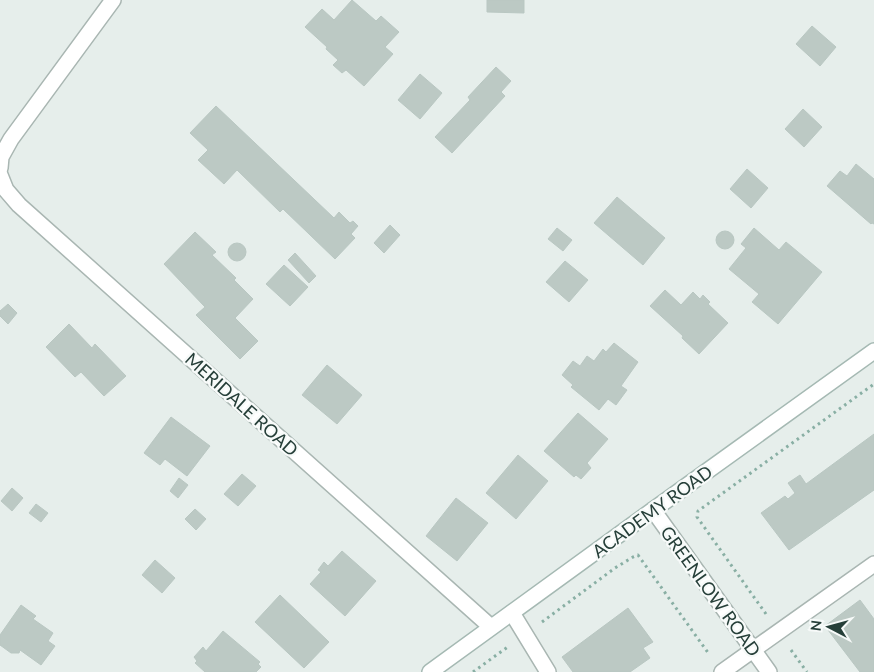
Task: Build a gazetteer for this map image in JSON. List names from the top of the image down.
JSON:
{
  "streets": {
    "street": ["MERIDALE ROAD", "ACADEMY ROAD", "GREENLOW ROAD"]
  },
  "crossings": [
    ["MERIDALE ROAD", "ACADEMY ROAD"],
    ["ACADEMY ROAD", "GREENLOW ROAD"]
  ],
  "north": "left"
}
